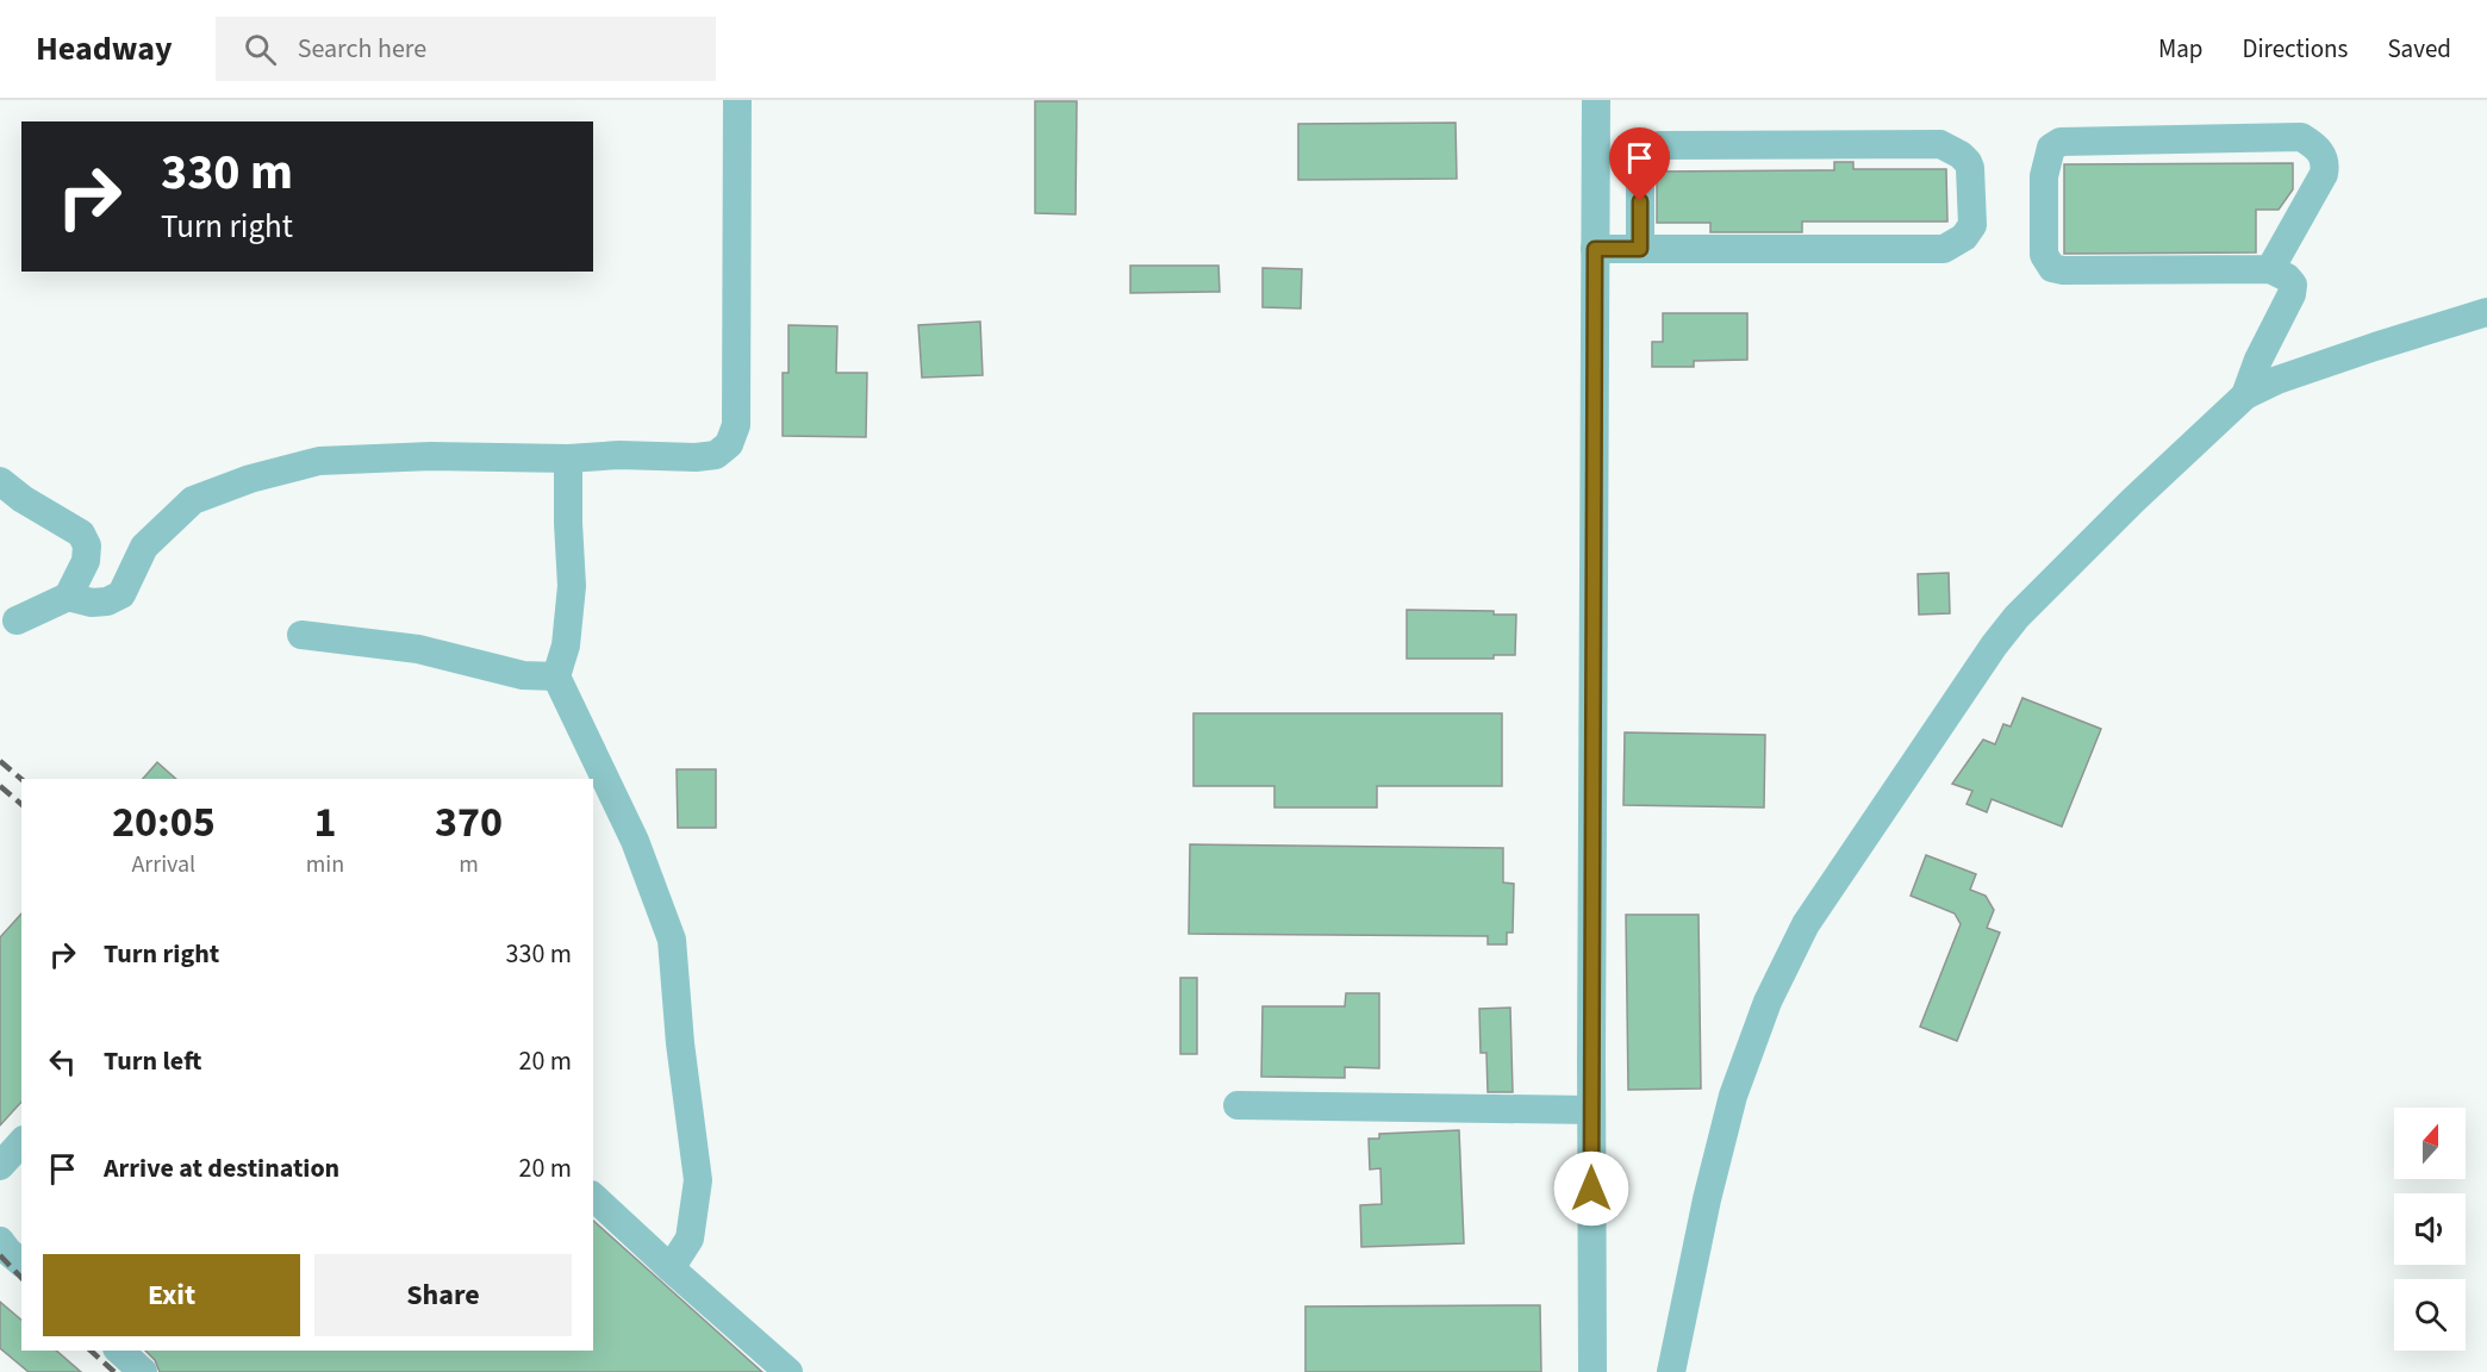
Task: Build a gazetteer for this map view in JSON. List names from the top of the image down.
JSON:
{
  "north": "top",
  "page": {
    "header": "Headway",
    "search": "Search here",
    "nav": ["Map", "Directions", "Saved"],
    "turn": ["330 m", "Turn right"],
    "eta": [
      "20:05",
      "Arrival",
      "1",
      "min",
      "370",
      "m"
    ],
    "list": [
      {
        "name": "Turn right",
        "value": "330 m"
      },
      {
        "name": "Turn left",
        "value": "20 m"
      },
      {
        "name": "Arrive at destination",
        "value": "20 m"
      }
    ],
    "buttons": ["Exit", "Share"]
  }
}
